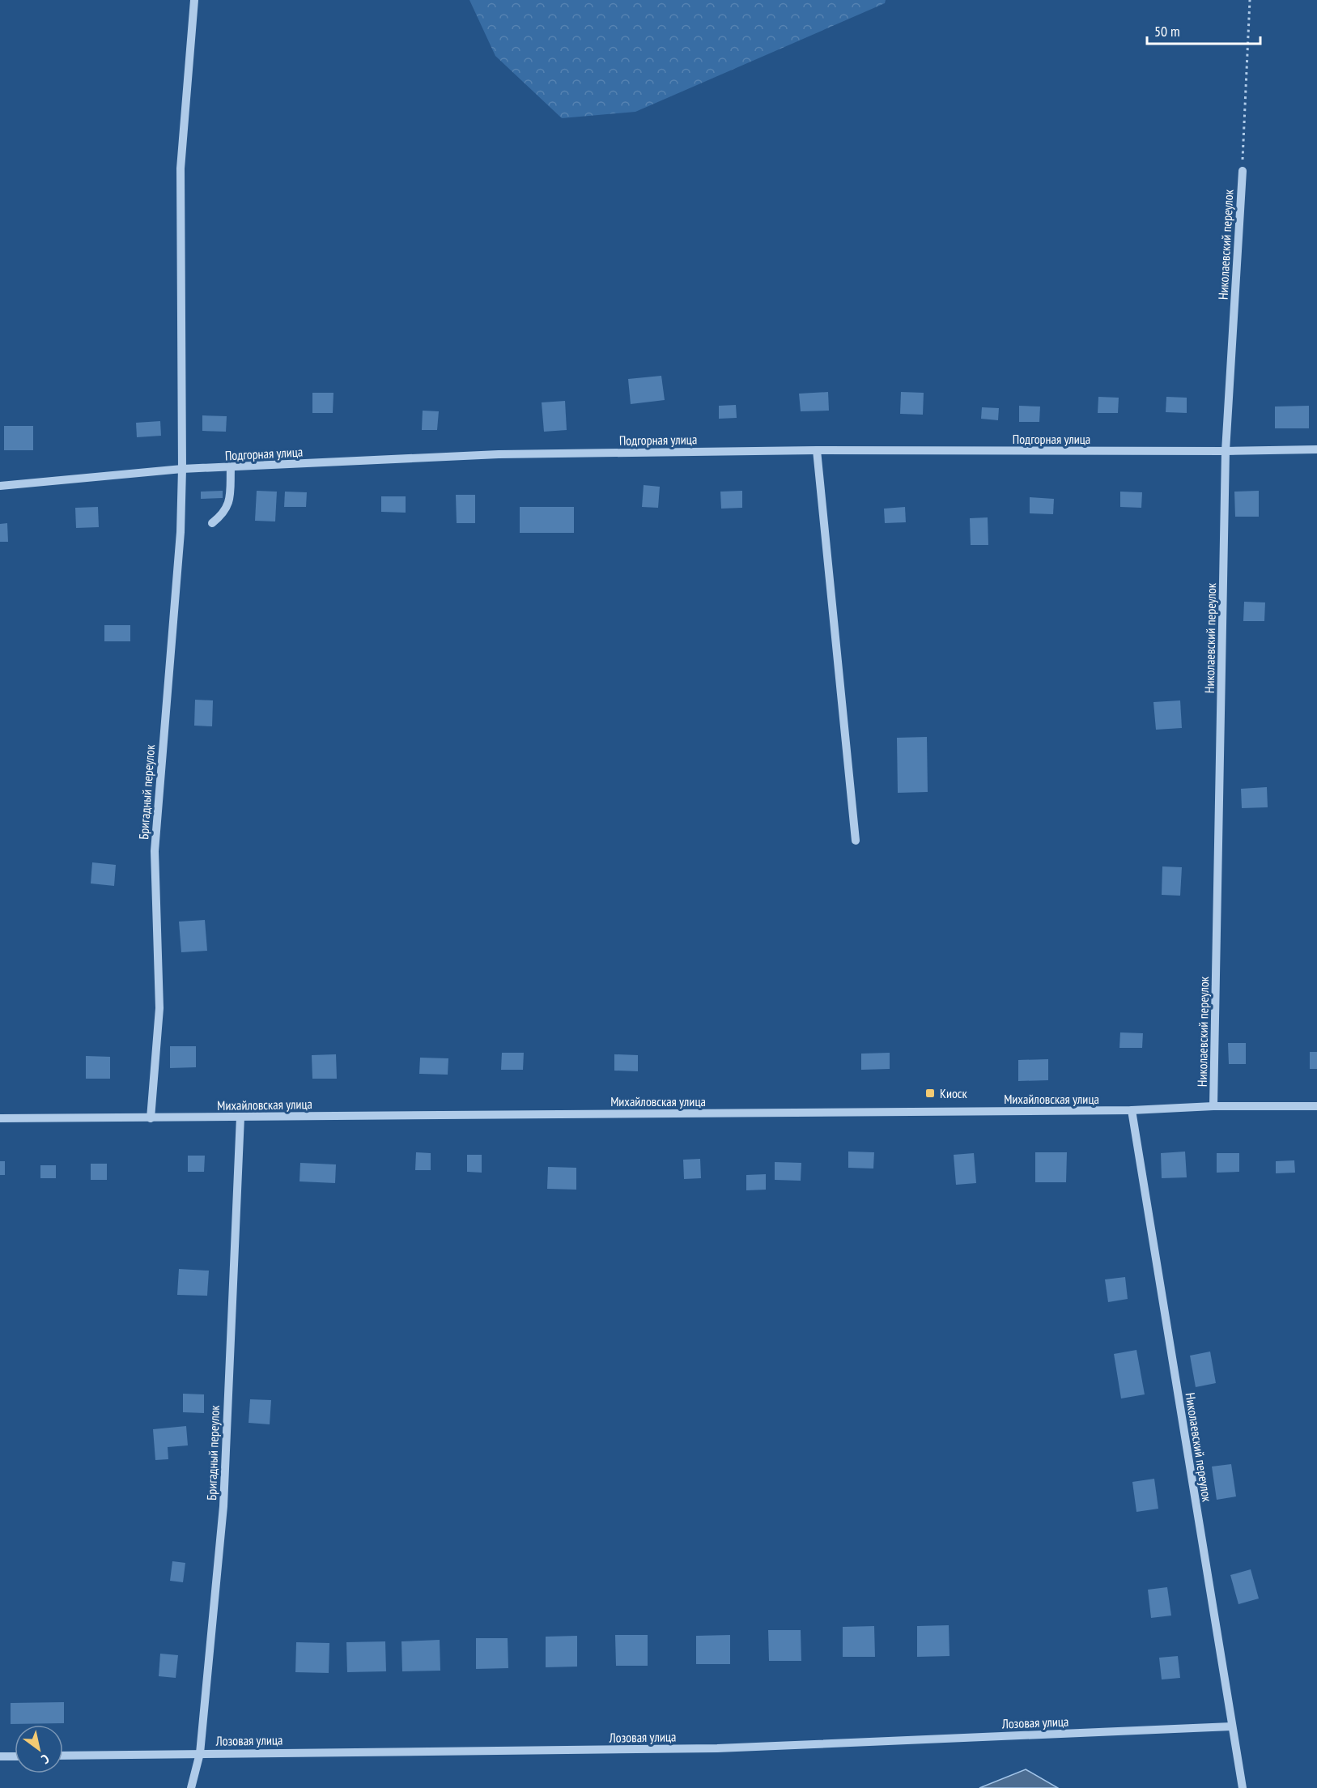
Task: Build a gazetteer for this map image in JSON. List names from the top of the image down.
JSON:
{
  "streets": {
    "street": [
      "Николаевский переулок",
      "Подгорная улица",
      "Бригадный переулок",
      "Михайловская улица",
      "Лозовая улица"
    ]
  },
  "crossings": [
    ["Николаевский переулок", "Подгорная улица"],
    ["Николаевский переулок", "Михайловская улица"],
    ["Николаевский переулок", "Лозовая улица"],
    ["Подгорная улица", "Бригадный переулок"],
    ["Бригадный переулок", "Михайловская улица"],
    ["Бригадный переулок", "Лозовая улица"]
  ],
  "places": {
    "transit": ["Киоск"]
  },
  "scale_bar": "50 m",
  "north": "bottom right"
}
